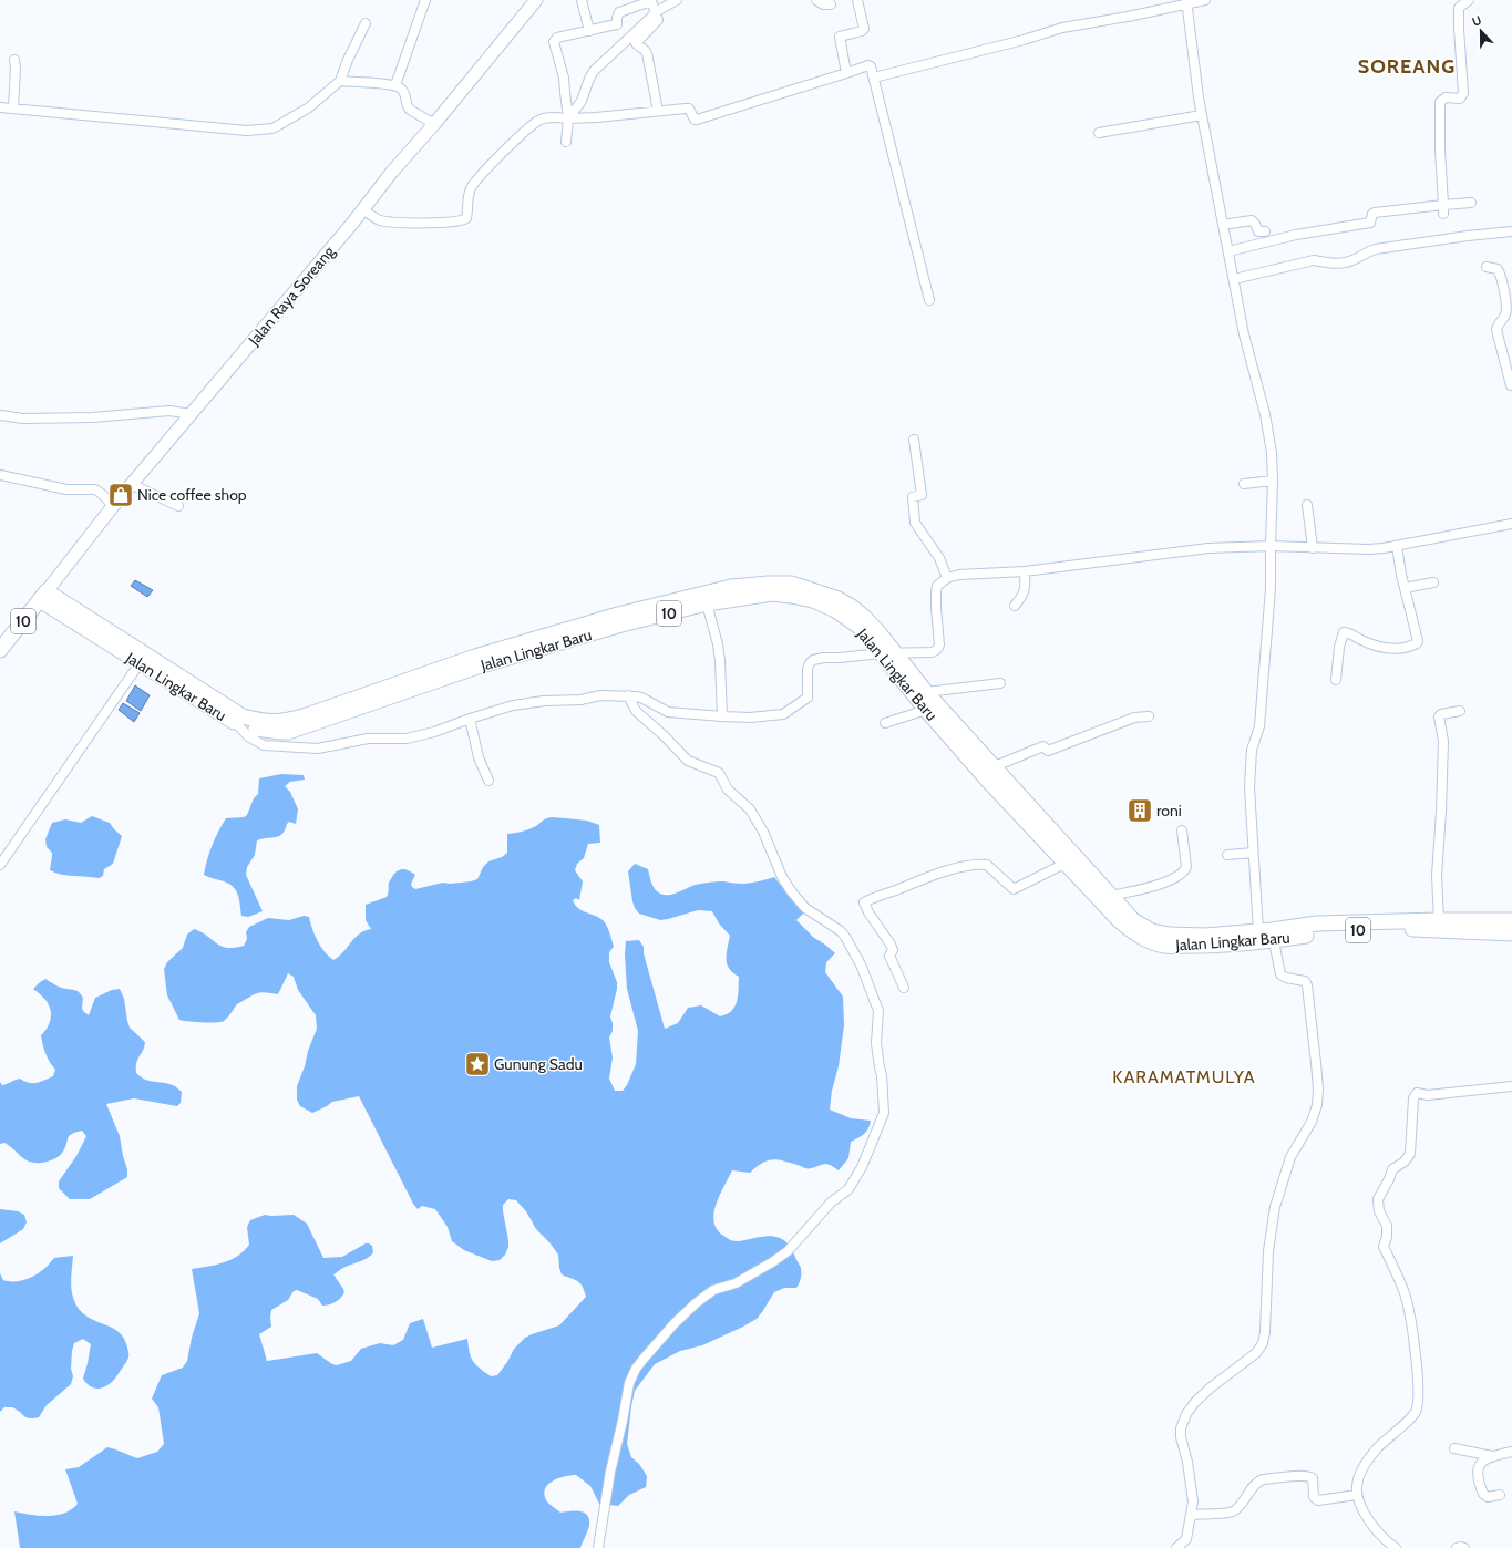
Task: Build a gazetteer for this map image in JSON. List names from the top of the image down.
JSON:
{
  "streets": {
    "highway": ["10", "Jalan Lingkar Baru"],
    "main road": ["Jalan Raya Soreang"]
  },
  "crossings": [
    ["Jalan Raya Soreang", "10"],
    ["Jalan Raya Soreang", "Jalan Lingkar Baru"],
    ["10", "Jalan Lingkar Baru"]
  ],
  "districts": ["SOREANG", "KARAMATMULYA"],
  "places": {
    "shop": ["Nice coffee shop"],
    "building": ["roni"],
    "place": ["Gunung Sadu"]
  },
  "north": "top"
}
